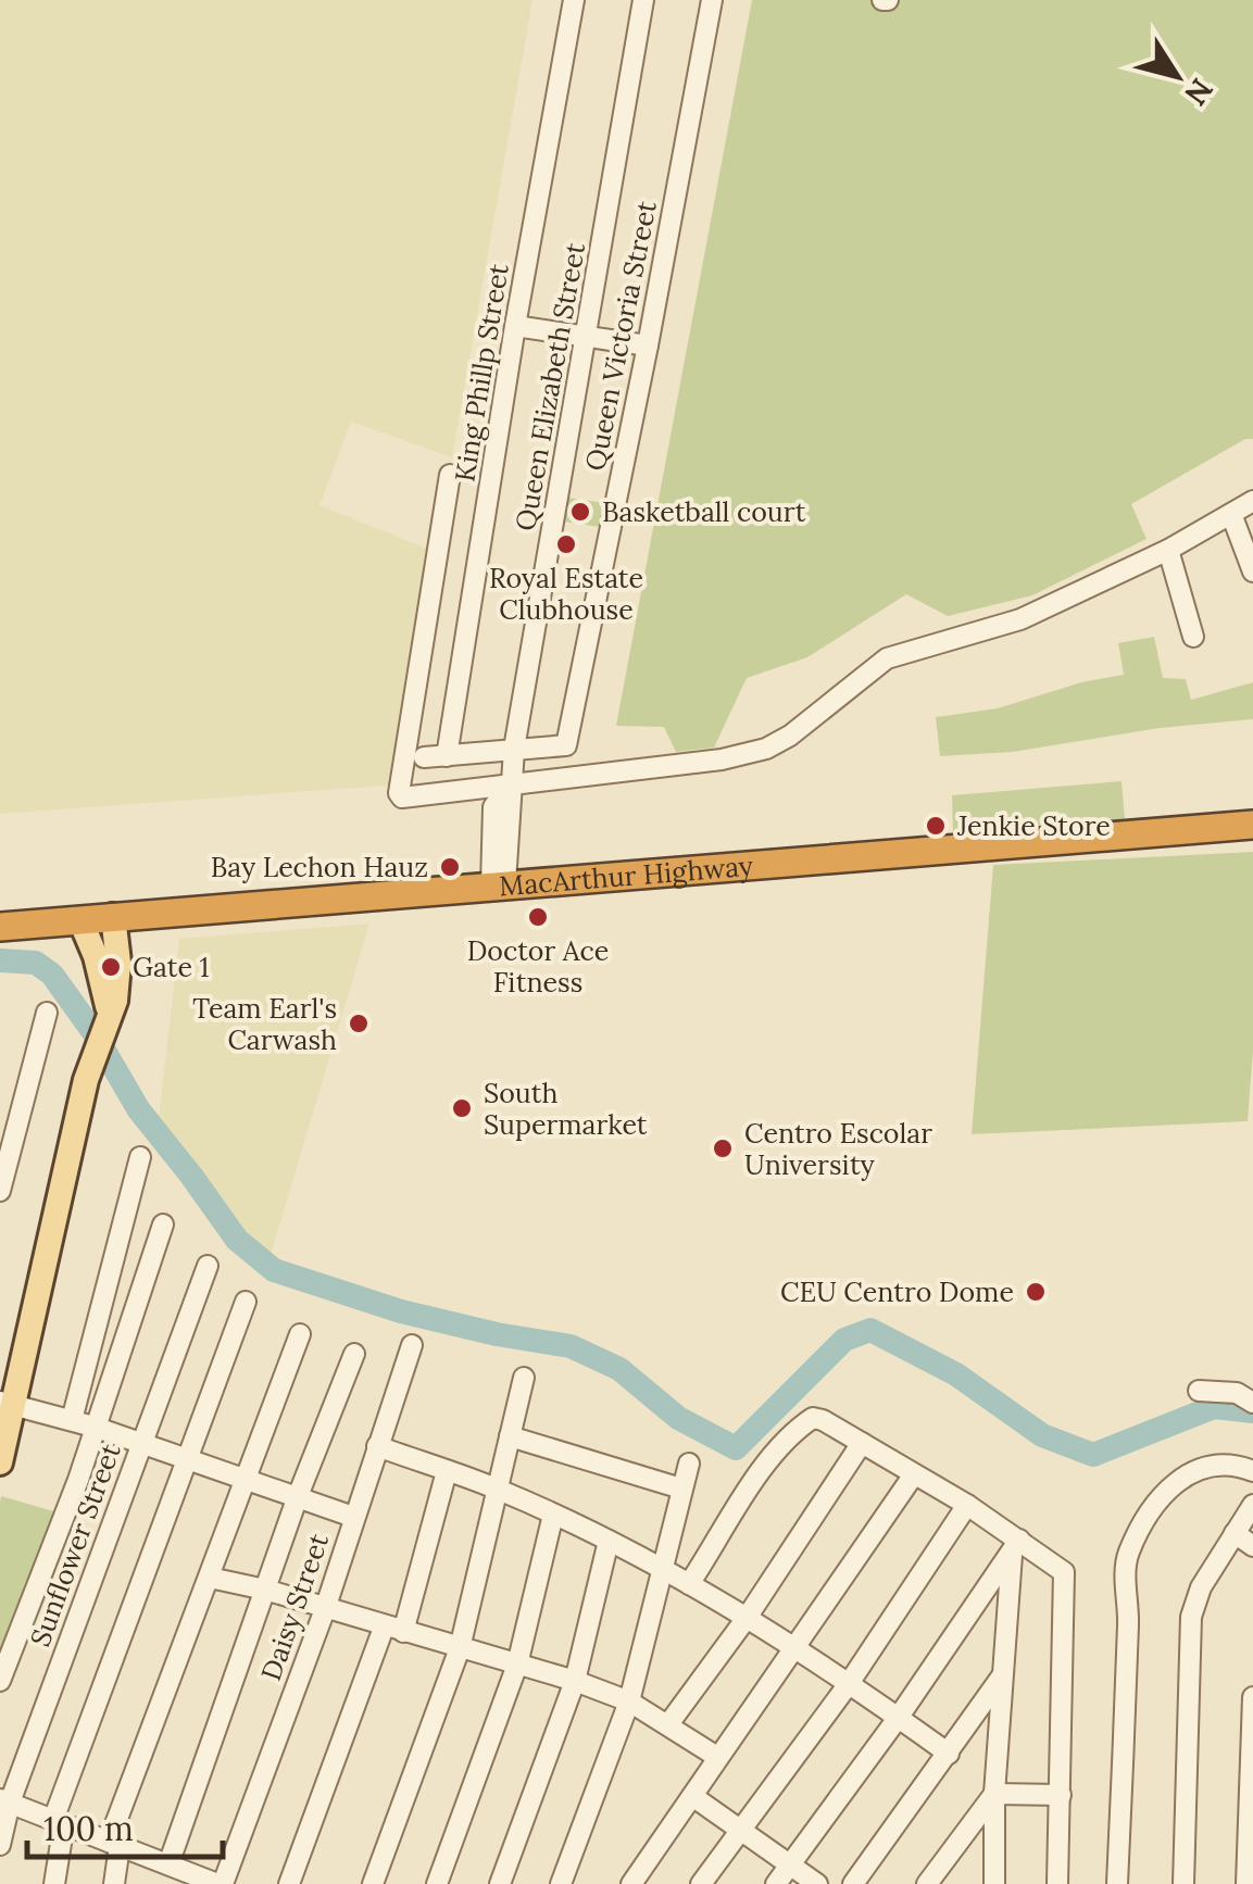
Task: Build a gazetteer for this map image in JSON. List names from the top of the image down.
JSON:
{
  "streets": {
    "highway": ["MacArthur Highway"],
    "street": [
      "Queen Victoria Street",
      "King Phillp Street",
      "Queen Elizabeth Street",
      "Sunflower Street",
      "Daisy Street"
    ]
  },
  "crossings": [
    ["Queen Victoria Street", "Queen Elizabeth Street"],
    ["Queen Elizabeth Street", "MacArthur Highway"]
  ],
  "places": [
    "Basketball court",
    "Royal Estate Clubhouse",
    "Jenkie Store",
    "Bay Lechon Hauz",
    "Doctor Ace Fitness",
    "Gate 1",
    "Team Earl's Carwash",
    "South Supermarket",
    "Centro Escolar University",
    "CEU Centro Dome"
  ],
  "scale_bar": "100 m",
  "north": "bottom right"
}
